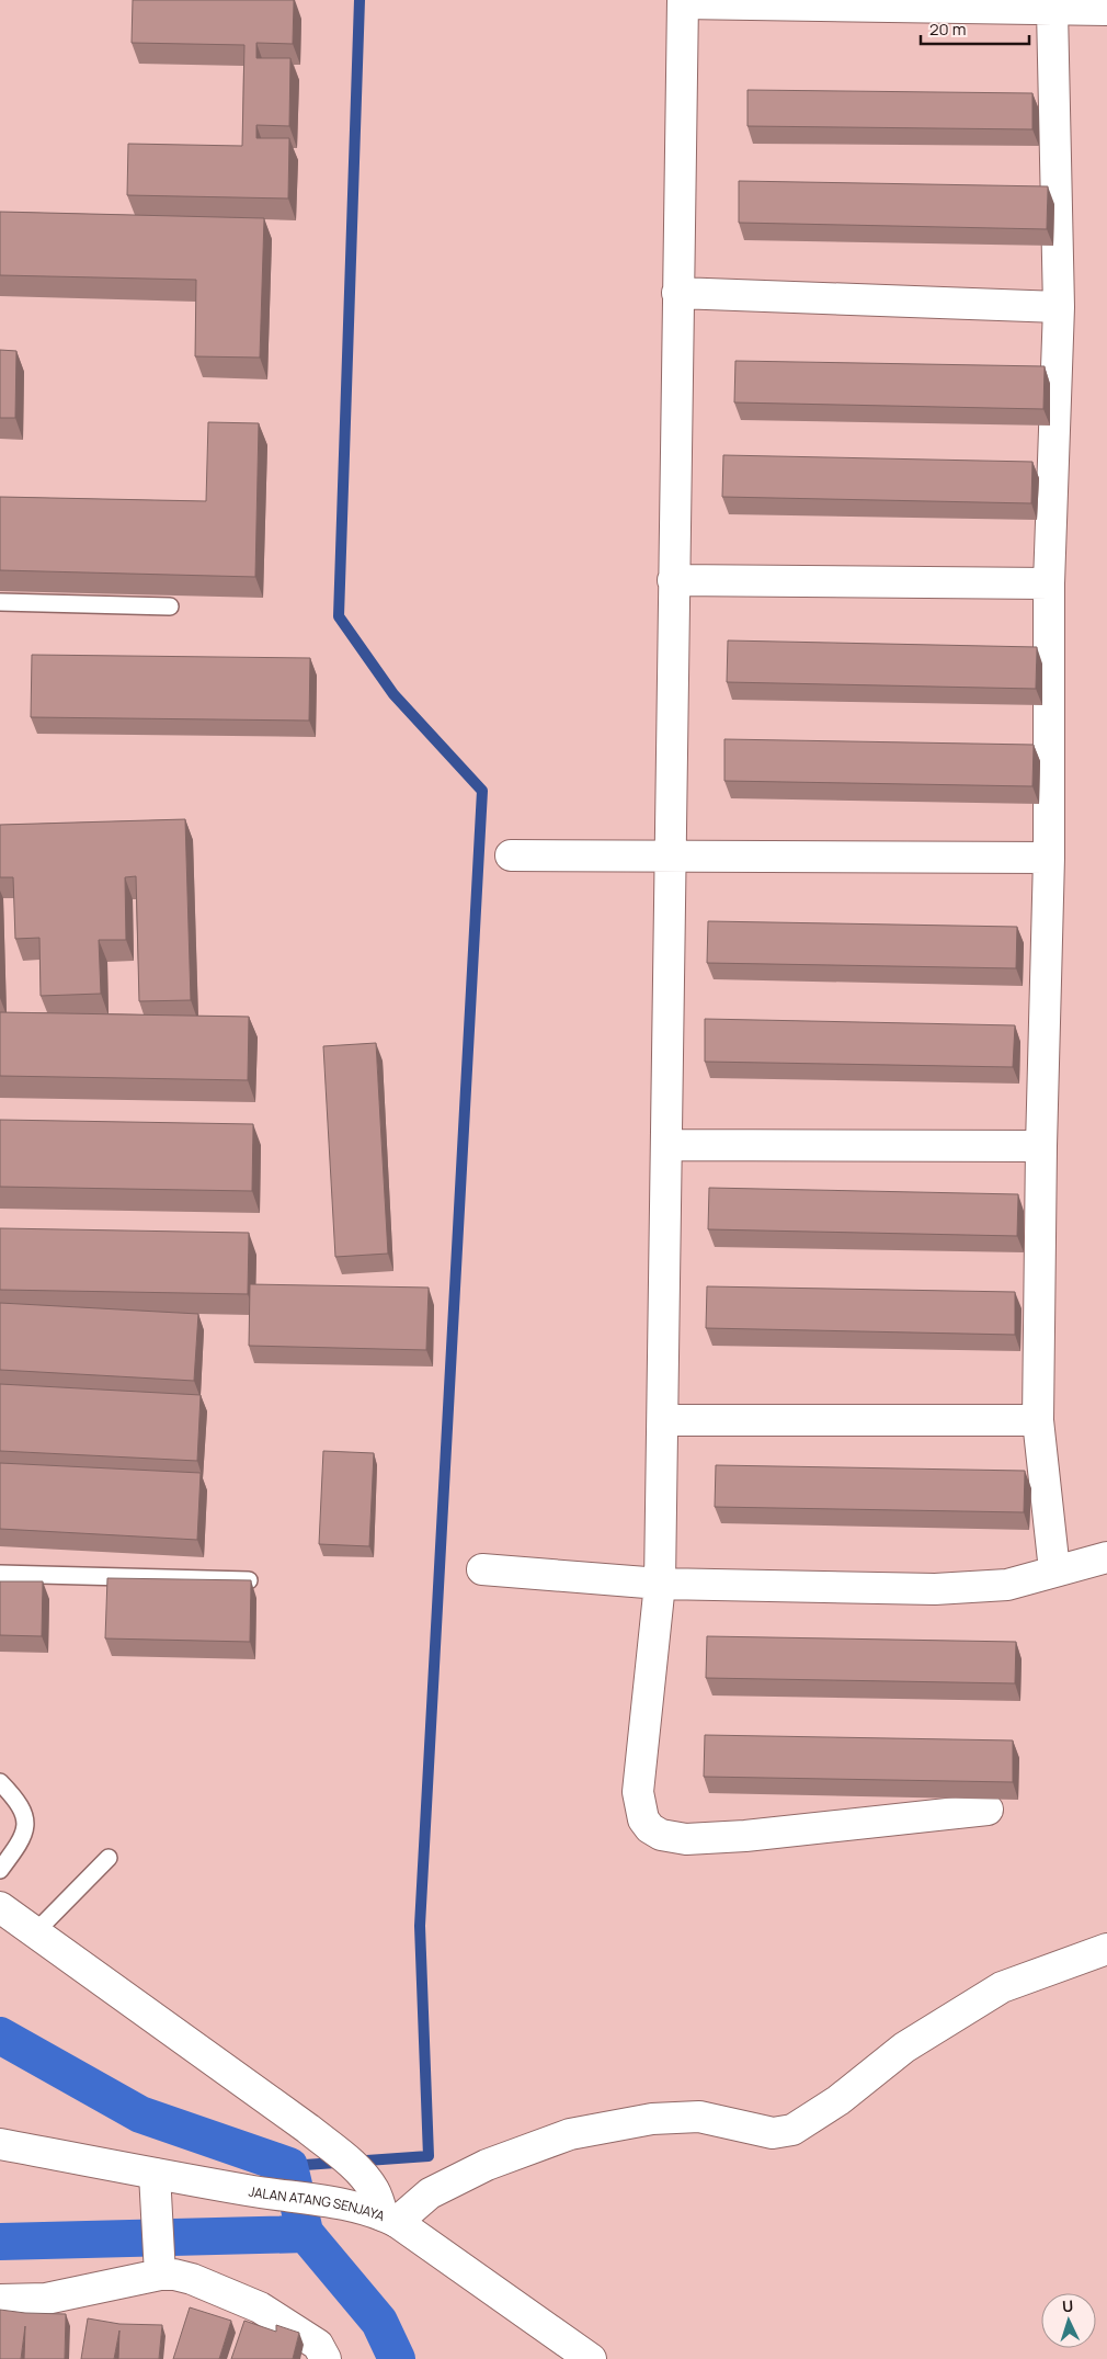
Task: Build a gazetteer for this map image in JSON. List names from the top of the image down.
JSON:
{
  "streets": {
    "street": ["JALAN ATANG SENJAYA"]
  },
  "scale_bar": "20 m",
  "north": "top"
}
